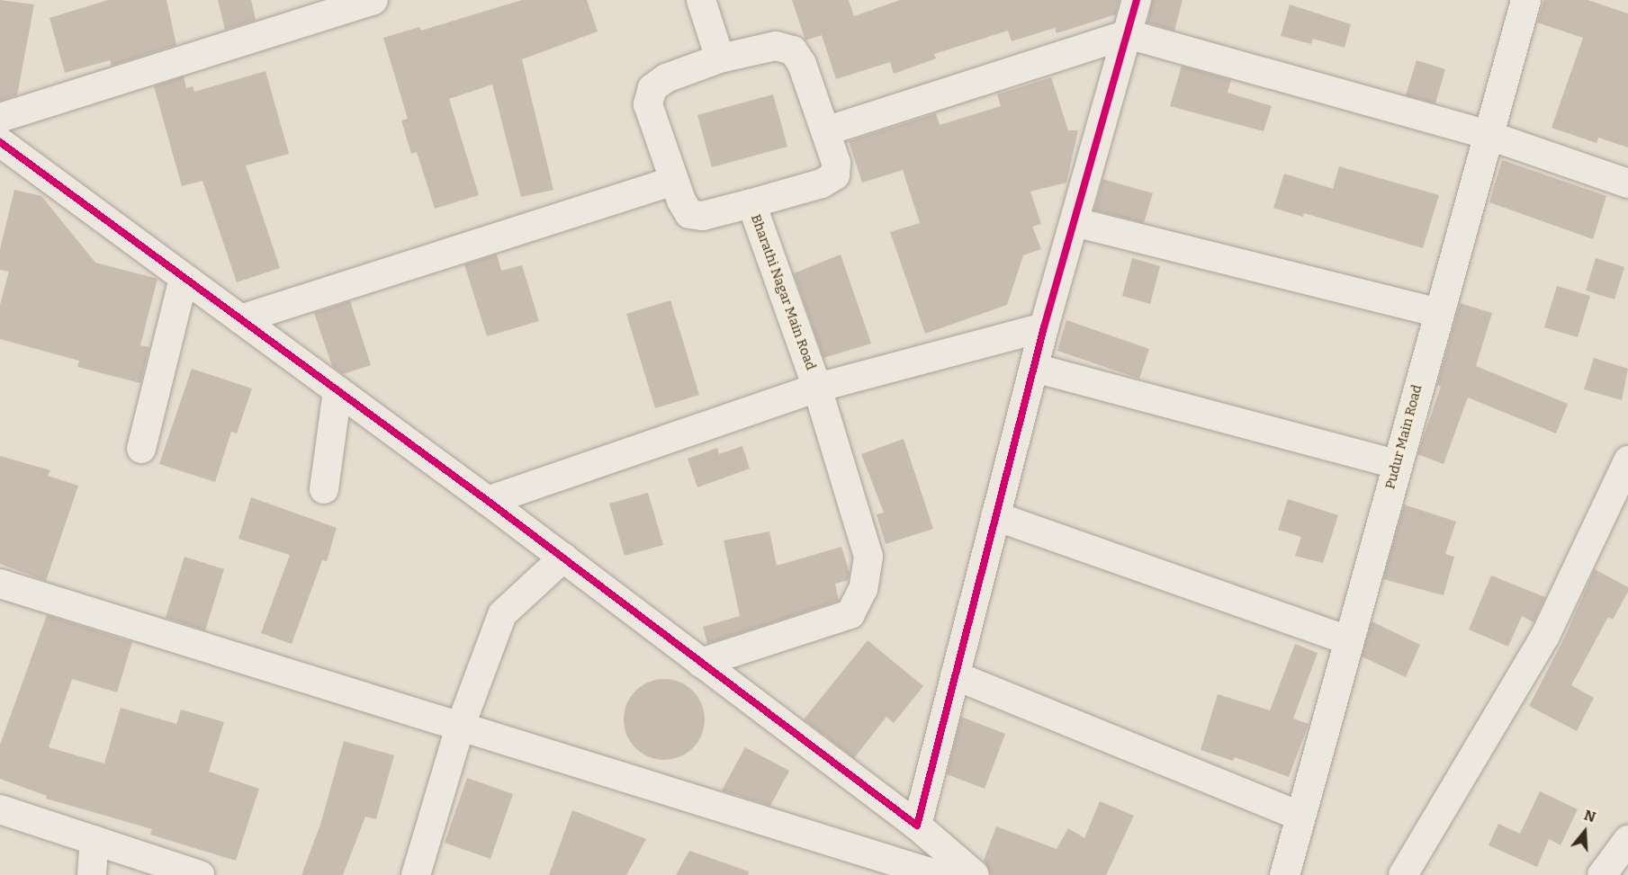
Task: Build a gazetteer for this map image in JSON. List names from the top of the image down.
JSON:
{
  "streets": {
    "street": ["Bharathi Nagar Main Road", "Pudur Main Road"]
  },
  "north": "top"
}
